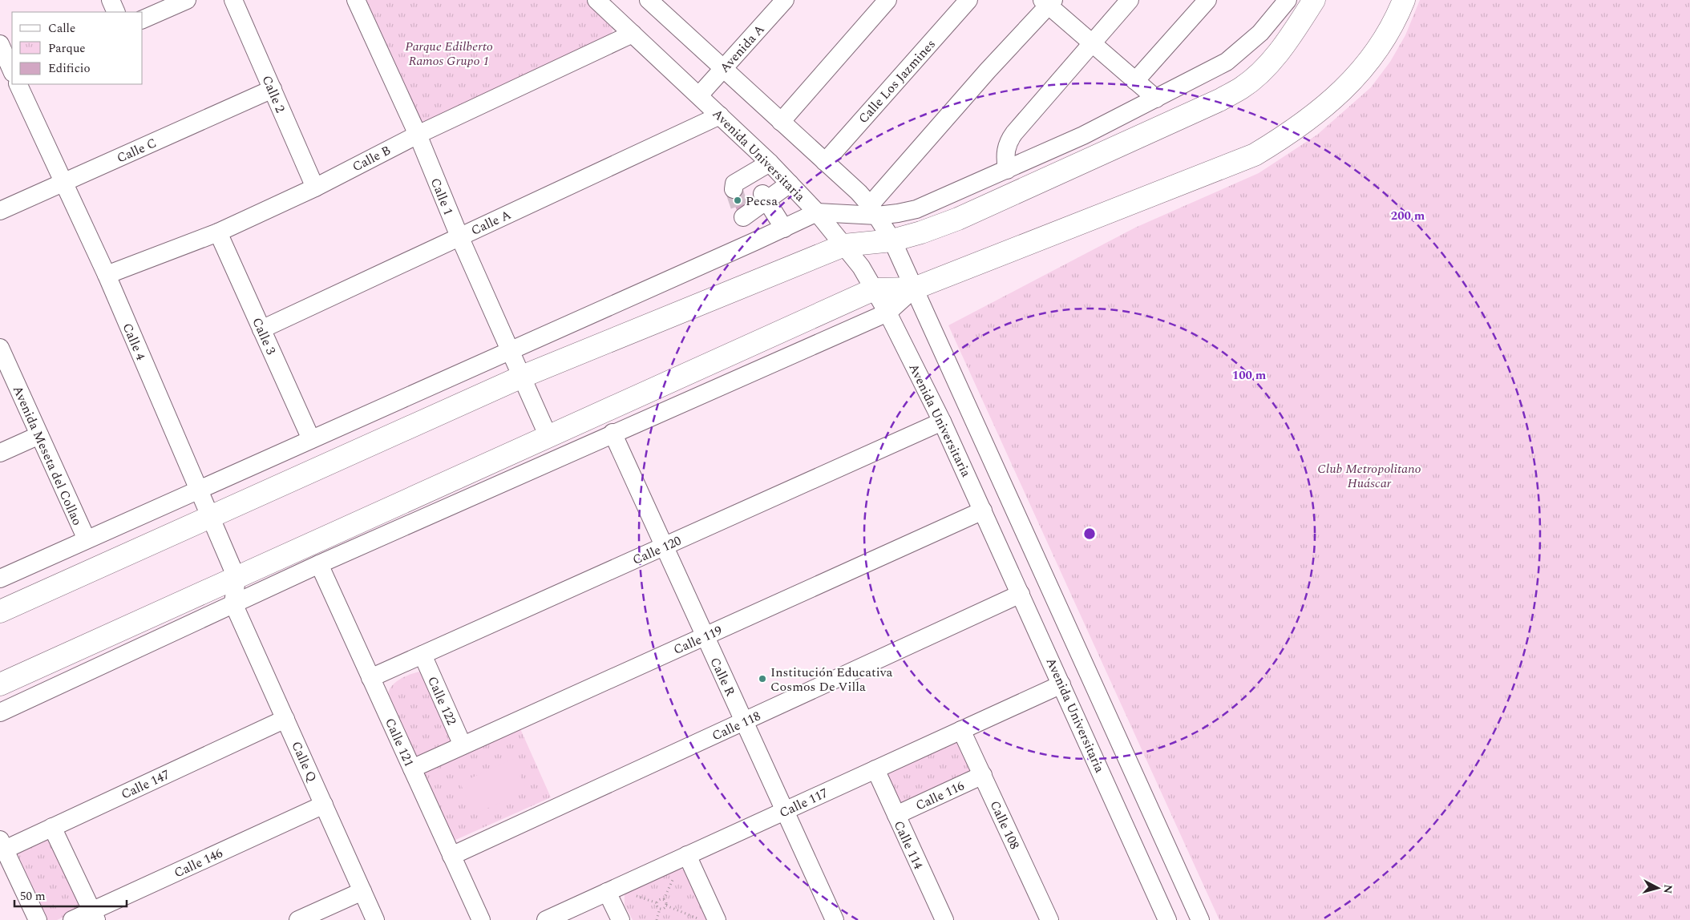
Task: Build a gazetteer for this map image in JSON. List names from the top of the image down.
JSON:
{
  "streets": {
    "street": [
      "Avenida A",
      "Calle Los Jazmines",
      "Calle 2",
      "Calle C",
      "Avenida Universitaria",
      "Calle B",
      "Calle 1",
      "Calle A",
      "Calle 3",
      "Calle 4",
      "Avenida Meseta del Collao",
      "Calle 120",
      "Calle 119",
      "Calle R",
      "Calle 122",
      "Calle 118",
      "Calle 121",
      "Calle Q",
      "Calle 147",
      "Calle 116",
      "Calle 117",
      "Calle 108",
      "Calle 114",
      "Calle 146"
    ]
  },
  "crossings": [
    ["Avenida A", "Avenida Universitaria"],
    ["Calle 2", "Calle C"],
    ["Calle 2", "Calle B"],
    ["Calle C", "Calle 4"],
    ["Avenida Universitaria", "Calle B"],
    ["Avenida Universitaria", "Calle A"],
    ["Avenida Universitaria", "Calle 120"],
    ["Avenida Universitaria", "Calle 119"],
    ["Avenida Universitaria", "Calle 118"],
    ["Avenida Universitaria", "Calle 117"],
    ["Calle B", "Calle 1"],
    ["Calle B", "Calle 3"],
    ["Calle B", "Calle 4"],
    ["Calle 1", "Calle A"],
    ["Calle A", "Calle 3"],
    ["Calle 120", "Calle R"],
    ["Calle 120", "Calle 122"],
    ["Calle 120", "Calle 121"],
    ["Calle 119", "Calle R"],
    ["Calle 119", "Calle 122"],
    ["Calle 119", "Calle 121"],
    ["Calle R", "Calle 118"],
    ["Calle R", "Calle 117"],
    ["Calle 118", "Calle 121"],
    ["Calle Q", "Calle 147"],
    ["Calle Q", "Calle 146"],
    ["Calle 116", "Calle 108"],
    ["Calle 116", "Calle 114"],
    ["Calle 117", "Calle 108"],
    ["Calle 117", "Calle 114"]
  ],
  "parks": ["Parque Edilberto Ramos Grupo 1", "Club Metropolitano Huáscar"],
  "places": ["Pecsa", "Institución Educativa Cosmos De Villa"],
  "legend": ["Calle", "Parque", "Edificio"],
  "scale_bar": "50 m",
  "north": "right",
  "rings": ["200 m", "100 m"]
}
